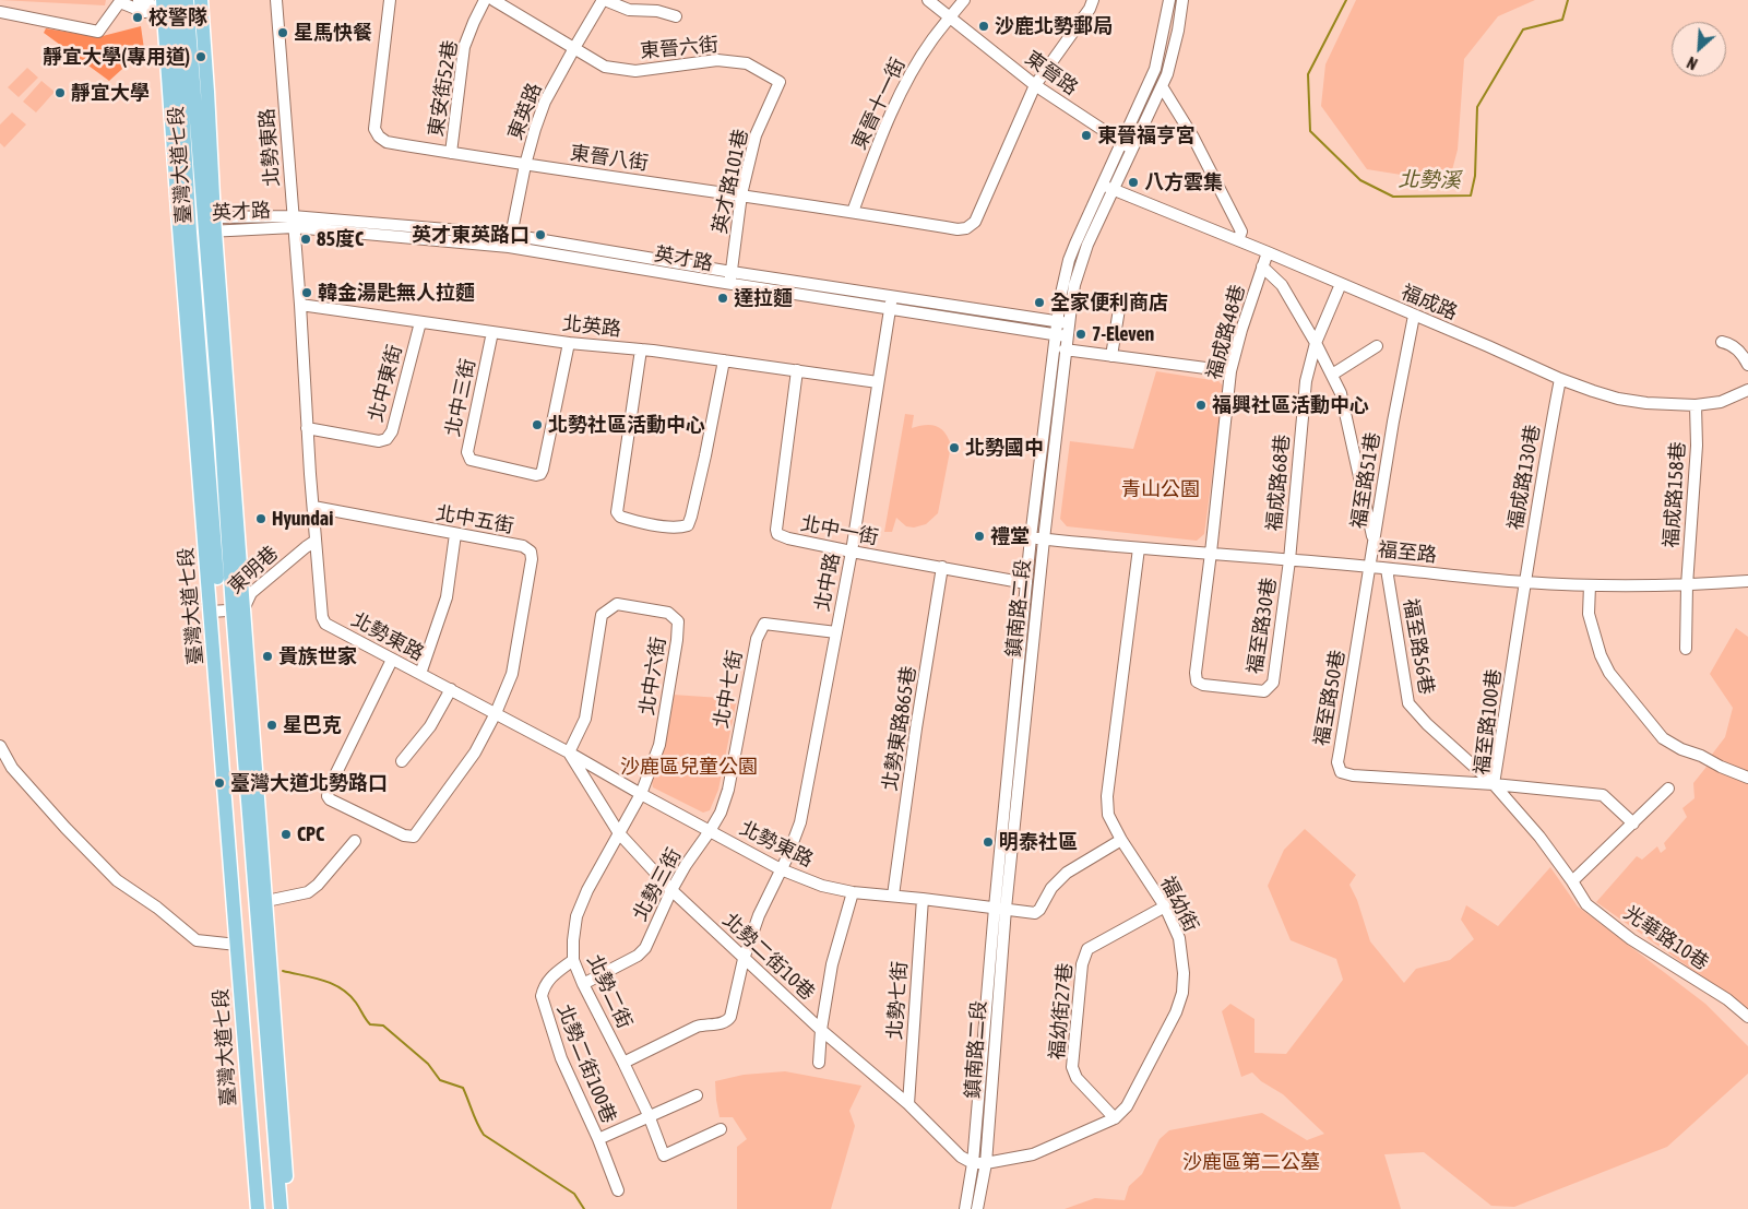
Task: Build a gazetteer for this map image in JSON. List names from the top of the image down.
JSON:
{
  "streets": {
    "main road": ["臺灣大道七段"],
    "street": [
      "東晉六街",
      "東晉路",
      "東安街52巷",
      "東晉十一街",
      "東英路",
      "北勢東路",
      "東晉八街",
      "英才路101巷",
      "英才路",
      "福成路",
      "北英路",
      "福成路48巷",
      "北中東街",
      "北中三街",
      "福成路130巷",
      "福至路51巷",
      "福成路68巷",
      "福成路158巷",
      "北中五街",
      "北中一街",
      "福至路",
      "東明巷",
      "北中路",
      "鎮南路二段",
      "福至路30巷",
      "福至路56巷",
      "北中六街",
      "北中七街",
      "福至路50巷",
      "福至路100巷",
      "北勢東路865巷",
      "北勢三街",
      "福幼街",
      "光華路10巷",
      "北勢二街10巷",
      "北勢二街",
      "北勢七街",
      "福幼街27巷",
      "北勢二街100巷"
    ]
  },
  "crossings": [
    ["東晉六街", "東英路"],
    ["東晉六街", "英才路101巷"],
    ["東晉路", "東晉十一街"],
    ["東晉路", "東晉八街"],
    ["東晉路", "鎮南路二段"],
    ["東安街52巷", "東晉八街"],
    ["東晉十一街", "東晉八街"],
    ["東英路", "東晉八街"],
    ["東英路", "英才路"],
    ["北勢東路", "英才路"],
    ["北勢東路", "北英路"],
    ["北勢東路", "北中東街"],
    ["北勢東路", "北中五街"],
    ["北勢東路", "東明巷"],
    ["北勢東路", "北中路"],
    ["北勢東路", "鎮南路二段"],
    ["北勢東路", "北中六街"],
    ["北勢東路", "北中七街"],
    ["北勢東路", "北勢東路865巷"],
    ["北勢東路", "北勢三街"],
    ["北勢東路", "福幼街"],
    ["北勢東路", "北勢二街10巷"],
    ["北勢東路", "北勢二街"],
    ["北勢東路", "北勢七街"],
    ["東晉八街", "英才路101巷"],
    ["臺灣大道七段", "英才路"],
    ["臺灣大道七段", "東明巷"],
    ["英才路101巷", "英才路"],
    ["英才路", "北中路"],
    ["英才路", "鎮南路二段"],
    ["福成路", "福成路48巷"],
    ["福成路", "福成路130巷"],
    ["福成路", "福至路51巷"],
    ["福成路", "福成路68巷"],
    ["福成路", "福成路158巷"],
    ["福成路", "鎮南路二段"],
    ["北英路", "北中東街"],
    ["北英路", "北中三街"],
    ["北英路", "北中一街"],
    ["北英路", "北中路"],
    ["福成路48巷", "福至路51巷"],
    ["福成路48巷", "福至路"],
    ["福成路48巷", "福至路30巷"],
    ["福成路130巷", "福至路"],
    ["福成路130巷", "福至路100巷"],
    ["福至路51巷", "福成路68巷"],
    ["福至路51巷", "福至路50巷"],
    ["福成路68巷", "福至路"],
    ["福成路68巷", "福至路30巷"],
    ["福成路158巷", "福至路"],
    ["北中一街", "北中路"],
    ["北中一街", "鎮南路二段"],
    ["北中一街", "北勢東路865巷"],
    ["福至路", "鎮南路二段"],
    ["福至路", "福至路30巷"],
    ["福至路", "福至路56巷"],
    ["福至路", "福至路50巷"],
    ["福至路", "福至路100巷"],
    ["福至路", "福幼街"],
    ["北中路", "北中七街"],
    ["北中路", "北勢二街10巷"],
    ["北中路", "北勢二街"],
    ["鎮南路二段", "福幼街"],
    ["鎮南路二段", "北勢二街10巷"],
    ["福至路56巷", "福至路50巷"],
    ["福至路56巷", "福至路100巷"],
    ["福至路56巷", "光華路10巷"],
    ["北中六街", "北勢二街10巷"],
    ["北中六街", "北勢二街"],
    ["北中七街", "北勢三街"],
    ["福至路50巷", "福至路100巷"],
    ["福至路50巷", "光華路10巷"],
    ["福至路100巷", "光華路10巷"],
    ["北勢三街", "北勢二街10巷"],
    ["北勢三街", "北勢二街"],
    ["福幼街", "北勢二街10巷"],
    ["福幼街", "福幼街27巷"],
    ["北勢二街10巷", "北勢二街"],
    ["北勢二街10巷", "北勢七街"],
    ["北勢二街", "北勢二街100巷"]
  ],
  "water": ["北勢溪"],
  "parks": ["青山公園", "沙鹿區兒童公園", "沙鹿區第二公墓"],
  "places": [
    "校警隊",
    "沙鹿北勢郵局",
    "星馬快餐",
    "靜宜大學(專用道)",
    "靜宜大學",
    "東晉福亨宮",
    "八方雲集",
    "英才東英路口",
    "85度C",
    "韓金湯匙無人拉麵",
    "達拉麵",
    "全家便利商店",
    "7-Eleven",
    "福興社區活動中心",
    "北勢社區活動中心",
    "北勢國中",
    "Hyundai",
    "禮堂",
    "貴族世家",
    "星巴克",
    "臺灣大道北勢路口",
    "CPC",
    "明泰社區"
  ],
  "north": "bottom left"
}
